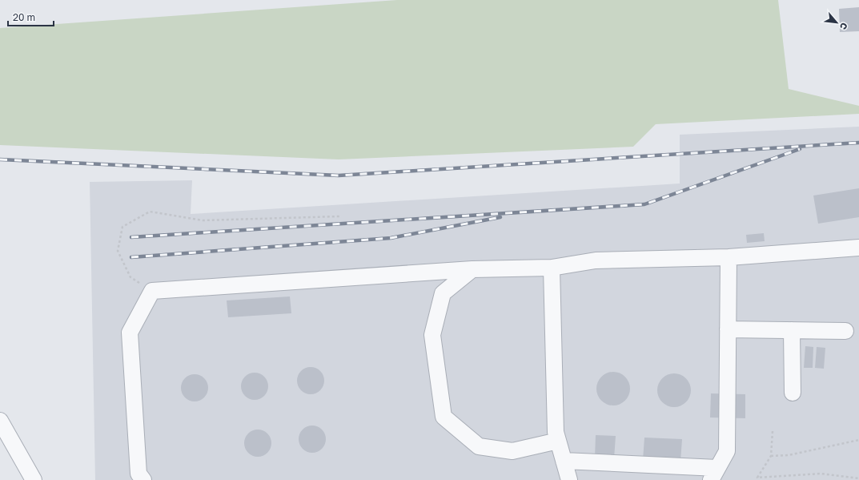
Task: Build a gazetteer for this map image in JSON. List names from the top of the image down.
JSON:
{
  "scale_bar": "20 m",
  "north": "bottom right"
}
